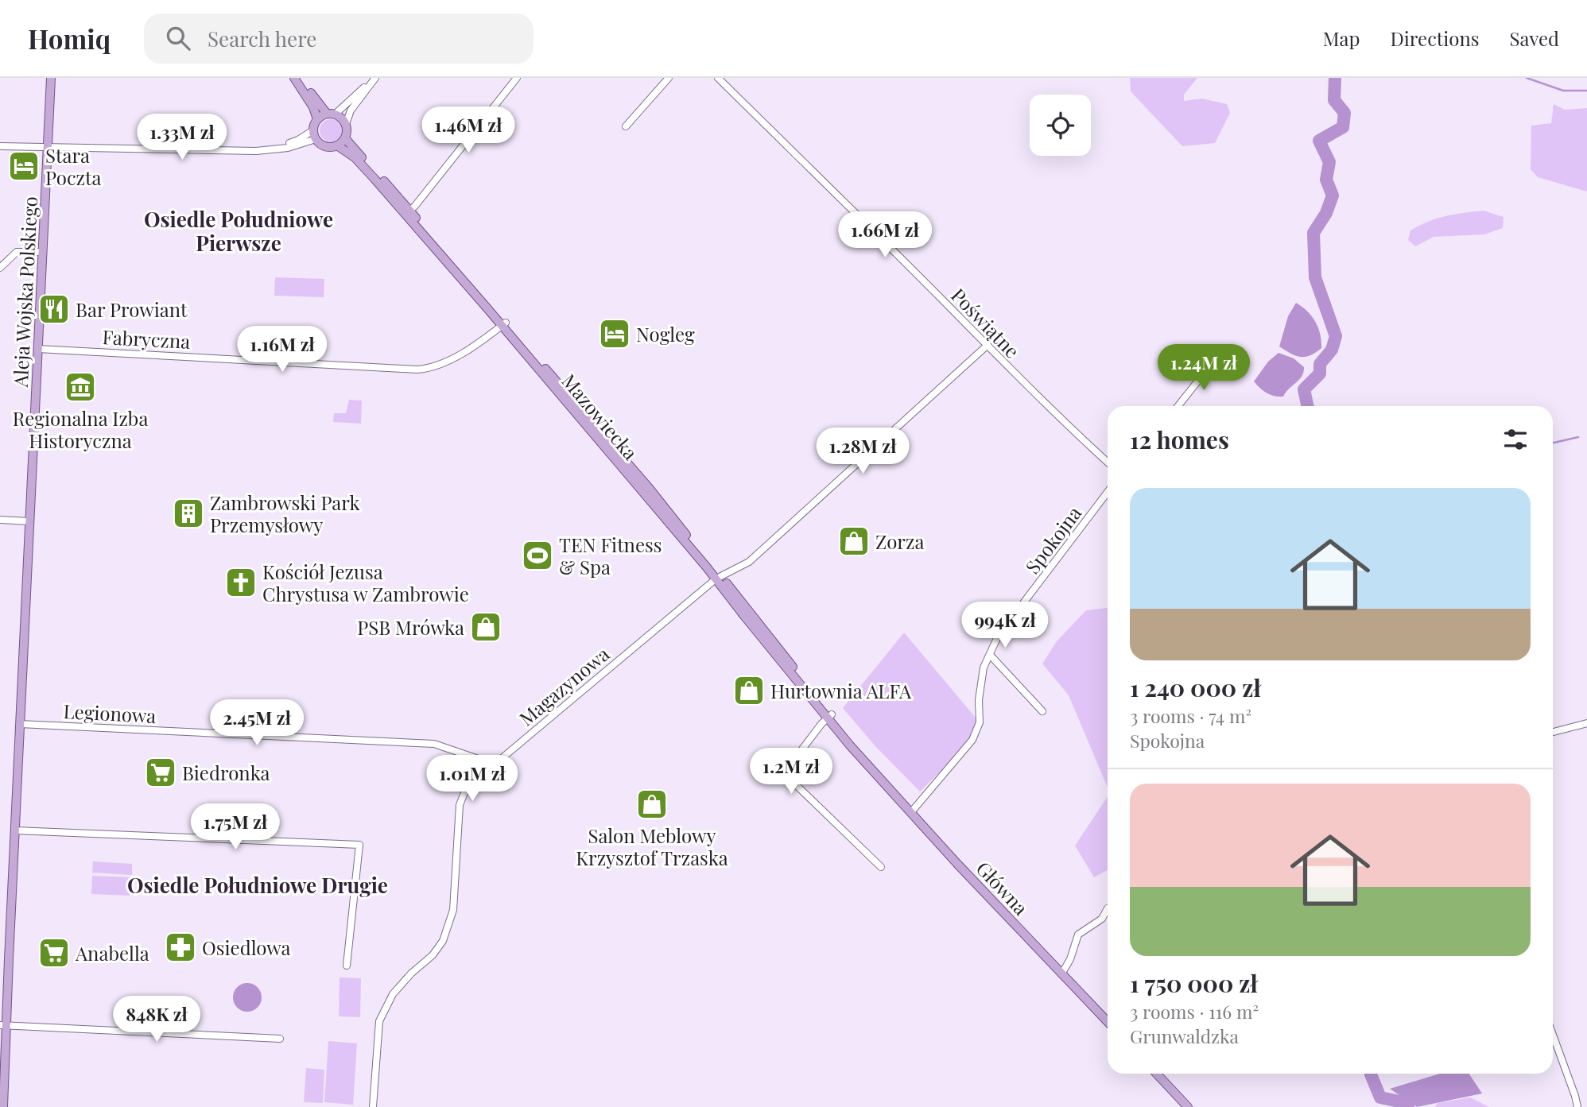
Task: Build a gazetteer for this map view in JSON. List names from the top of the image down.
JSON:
{
  "streets": {
    "main road": ["Aleja Wojska Polskiego", "Mazowiecka", "Główna"],
    "street": [
      "Poświątne",
      "Fabryczna",
      "Spokojna",
      "Magazynowa",
      "Legionowa"
    ]
  },
  "crossings": [
    ["Aleja Wojska Polskiego", "Fabryczna"],
    ["Aleja Wojska Polskiego", "Legionowa"],
    ["Poświątne", "Magazynowa"],
    ["Fabryczna", "Mazowiecka"],
    ["Mazowiecka", "Magazynowa"],
    ["Mazowiecka", "Główna"],
    ["Spokojna", "Główna"],
    ["Magazynowa", "Legionowa"]
  ],
  "districts": ["Osiedle Południowe Pierwsze", "Osiedle Południowe Drugie"],
  "places": {
    "hotel": ["Stara Poczta", "Nogleg"],
    "restaurant": ["Bar Prowiant"],
    "museum": ["Regionalna Izba Historyczna"],
    "building": ["Zambrowski Park Przemysłowy"],
    "shop": [
      "Zorza",
      "PSB Mrówka",
      "Hurtownia ALFA",
      "Salon Meblowy Krzysztof Trzaska"
    ],
    "sports": ["TEN Fitness & Spa"],
    "church": ["Kościół Jezusa Chrystusa w Zambrowie"],
    "supermarket": ["Biedronka", "Anabella"],
    "pharmacy": ["Osiedlowa"]
  },
  "page": {
    "header": "Homiq",
    "search": "Search here",
    "nav": ["Map", "Directions", "Saved"],
    "price": [
      "1.46M zł",
      "1.33M zł",
      "1.66M zł",
      "1.16M zł",
      "1.24M zł",
      "1.28M zł",
      "994K zł",
      "2.45M zł",
      "1.2M zł",
      "1.01M zł",
      "1.75M zł",
      "848K zł"
    ],
    "heading": "12 homes",
    "list": [
      {
        "name": "1 240 000 zł",
        "note": "3 rooms · 74 m² · Spokojna"
      },
      {
        "name": "1 750 000 zł",
        "note": "3 rooms · 116 m² · Grunwaldzka"
      }
    ]
  }
}
